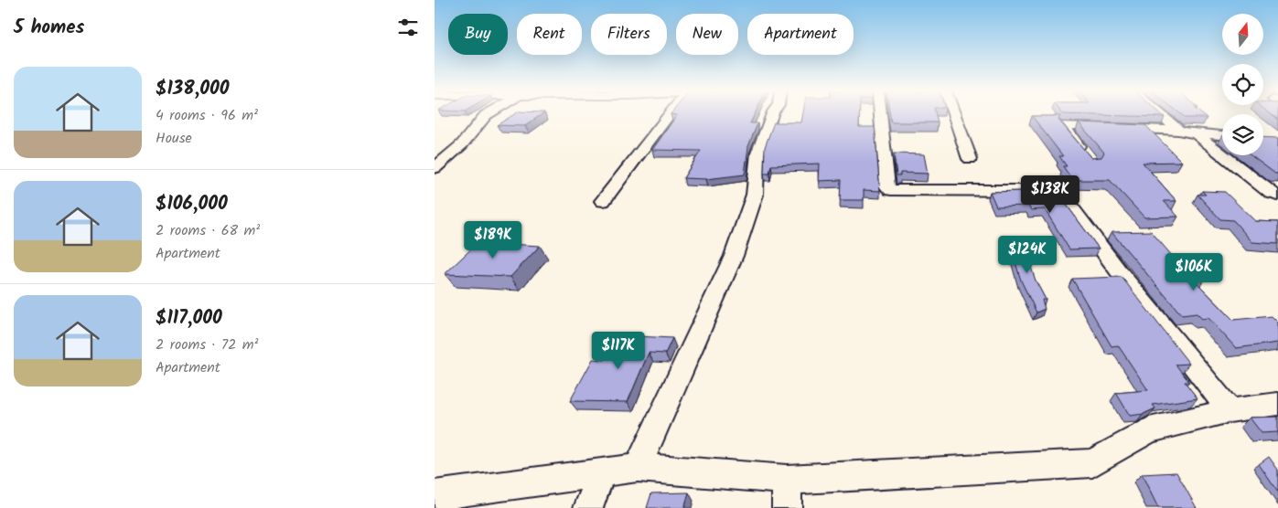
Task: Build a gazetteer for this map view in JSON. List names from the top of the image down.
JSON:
{
  "north": "top",
  "page": {
    "heading": "5 homes",
    "chip": [
      "Buy",
      "Rent",
      "Filters",
      "New",
      "Apartment"
    ],
    "list": [
      {
        "name": "$138,000",
        "note": "4 rooms · 96 m² · House"
      },
      {
        "name": "$106,000",
        "note": "2 rooms · 68 m² · Apartment"
      },
      {
        "name": "$117,000",
        "note": "2 rooms · 72 m² · Apartment"
      }
    ],
    "price": [
      "$138K",
      "$189K",
      "$124K",
      "$106K",
      "$117K"
    ]
  }
}
